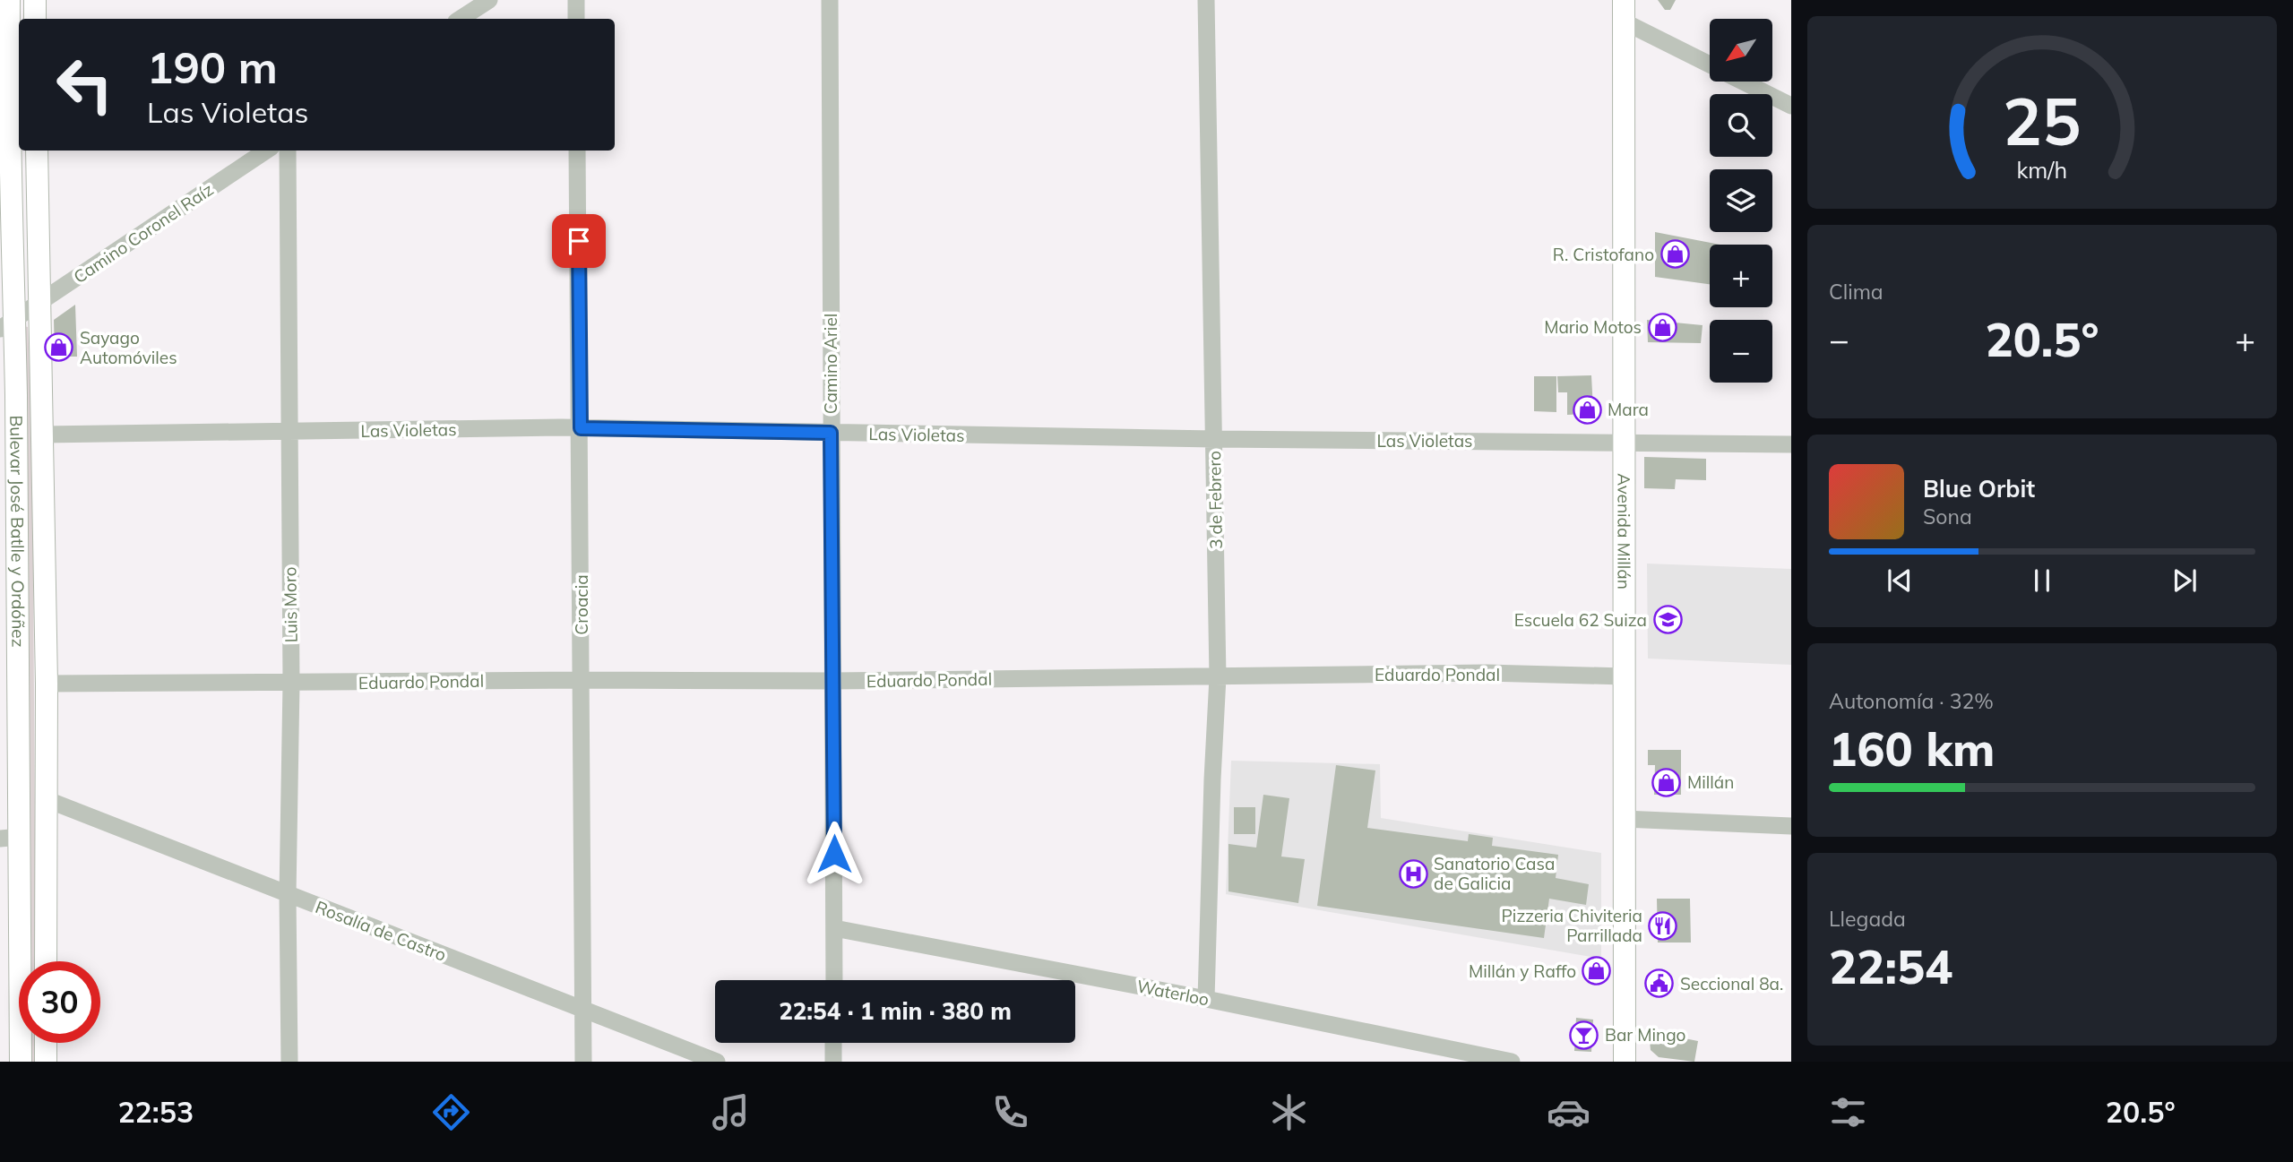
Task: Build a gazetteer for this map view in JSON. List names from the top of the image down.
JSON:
{
  "streets": {
    "main road": ["Bulevar José Batlle y Ordóñez", "Avenida Millán"],
    "street": [
      "Camino Coronel Raíz",
      "Camino Ariel",
      "Las Violetas",
      "3 de Febrero",
      "Luis Moro",
      "Croacia",
      "Eduardo Pondal",
      "Rosalía de Castro",
      "Waterloo"
    ]
  },
  "crossings": [
    ["Camino Coronel Raíz", "Bulevar José Batlle y Ordóñez"],
    ["Camino Ariel", "Las Violetas"],
    ["Camino Ariel", "Eduardo Pondal"],
    ["Camino Ariel", "Waterloo"],
    ["Las Violetas", "3 de Febrero"],
    ["Las Violetas", "Bulevar José Batlle y Ordóñez"],
    ["Las Violetas", "Avenida Millán"],
    ["Las Violetas", "Luis Moro"],
    ["Las Violetas", "Croacia"],
    ["3 de Febrero", "Eduardo Pondal"],
    ["3 de Febrero", "Waterloo"],
    ["Bulevar José Batlle y Ordóñez", "Eduardo Pondal"],
    ["Bulevar José Batlle y Ordóñez", "Rosalía de Castro"],
    ["Avenida Millán", "Eduardo Pondal"],
    ["Luis Moro", "Eduardo Pondal"],
    ["Luis Moro", "Rosalía de Castro"],
    ["Croacia", "Eduardo Pondal"],
    ["Croacia", "Rosalía de Castro"]
  ],
  "places": {
    "shop": [
      "R. Cristofano",
      "Mario Motos",
      "Sayago Automóviles",
      "Mara",
      "Millán",
      "Millán y Raffo"
    ],
    "school or university": ["Escuela 62 Suiza"],
    "hospital": ["Sanatorio Casa de Galicia"],
    "restaurant": ["Pizzeria Chiviteria Parrillada"],
    "public building": ["Seccional 8a."],
    "bar": ["Bar Mingo"]
  },
  "north": "bottom left",
  "page": {
    "map_buttons": ["+", "−"],
    "turn": ["190 m", "Las Violetas"],
    "tile": [
      "Clima",
      ["Autonomía · 32%", "160 km"],
      ["Llegada", "22:54"]
    ],
    "heat": ["−", "20.5°", "+"],
    "song": ["Blue Orbit", "Sona"],
    "limit": "30",
    "trip": "22:54 · 1 min · 380 m",
    "tabs": ["22:53", "20.5°"],
    "gauge": ["25", "km/h"]
  }
}
